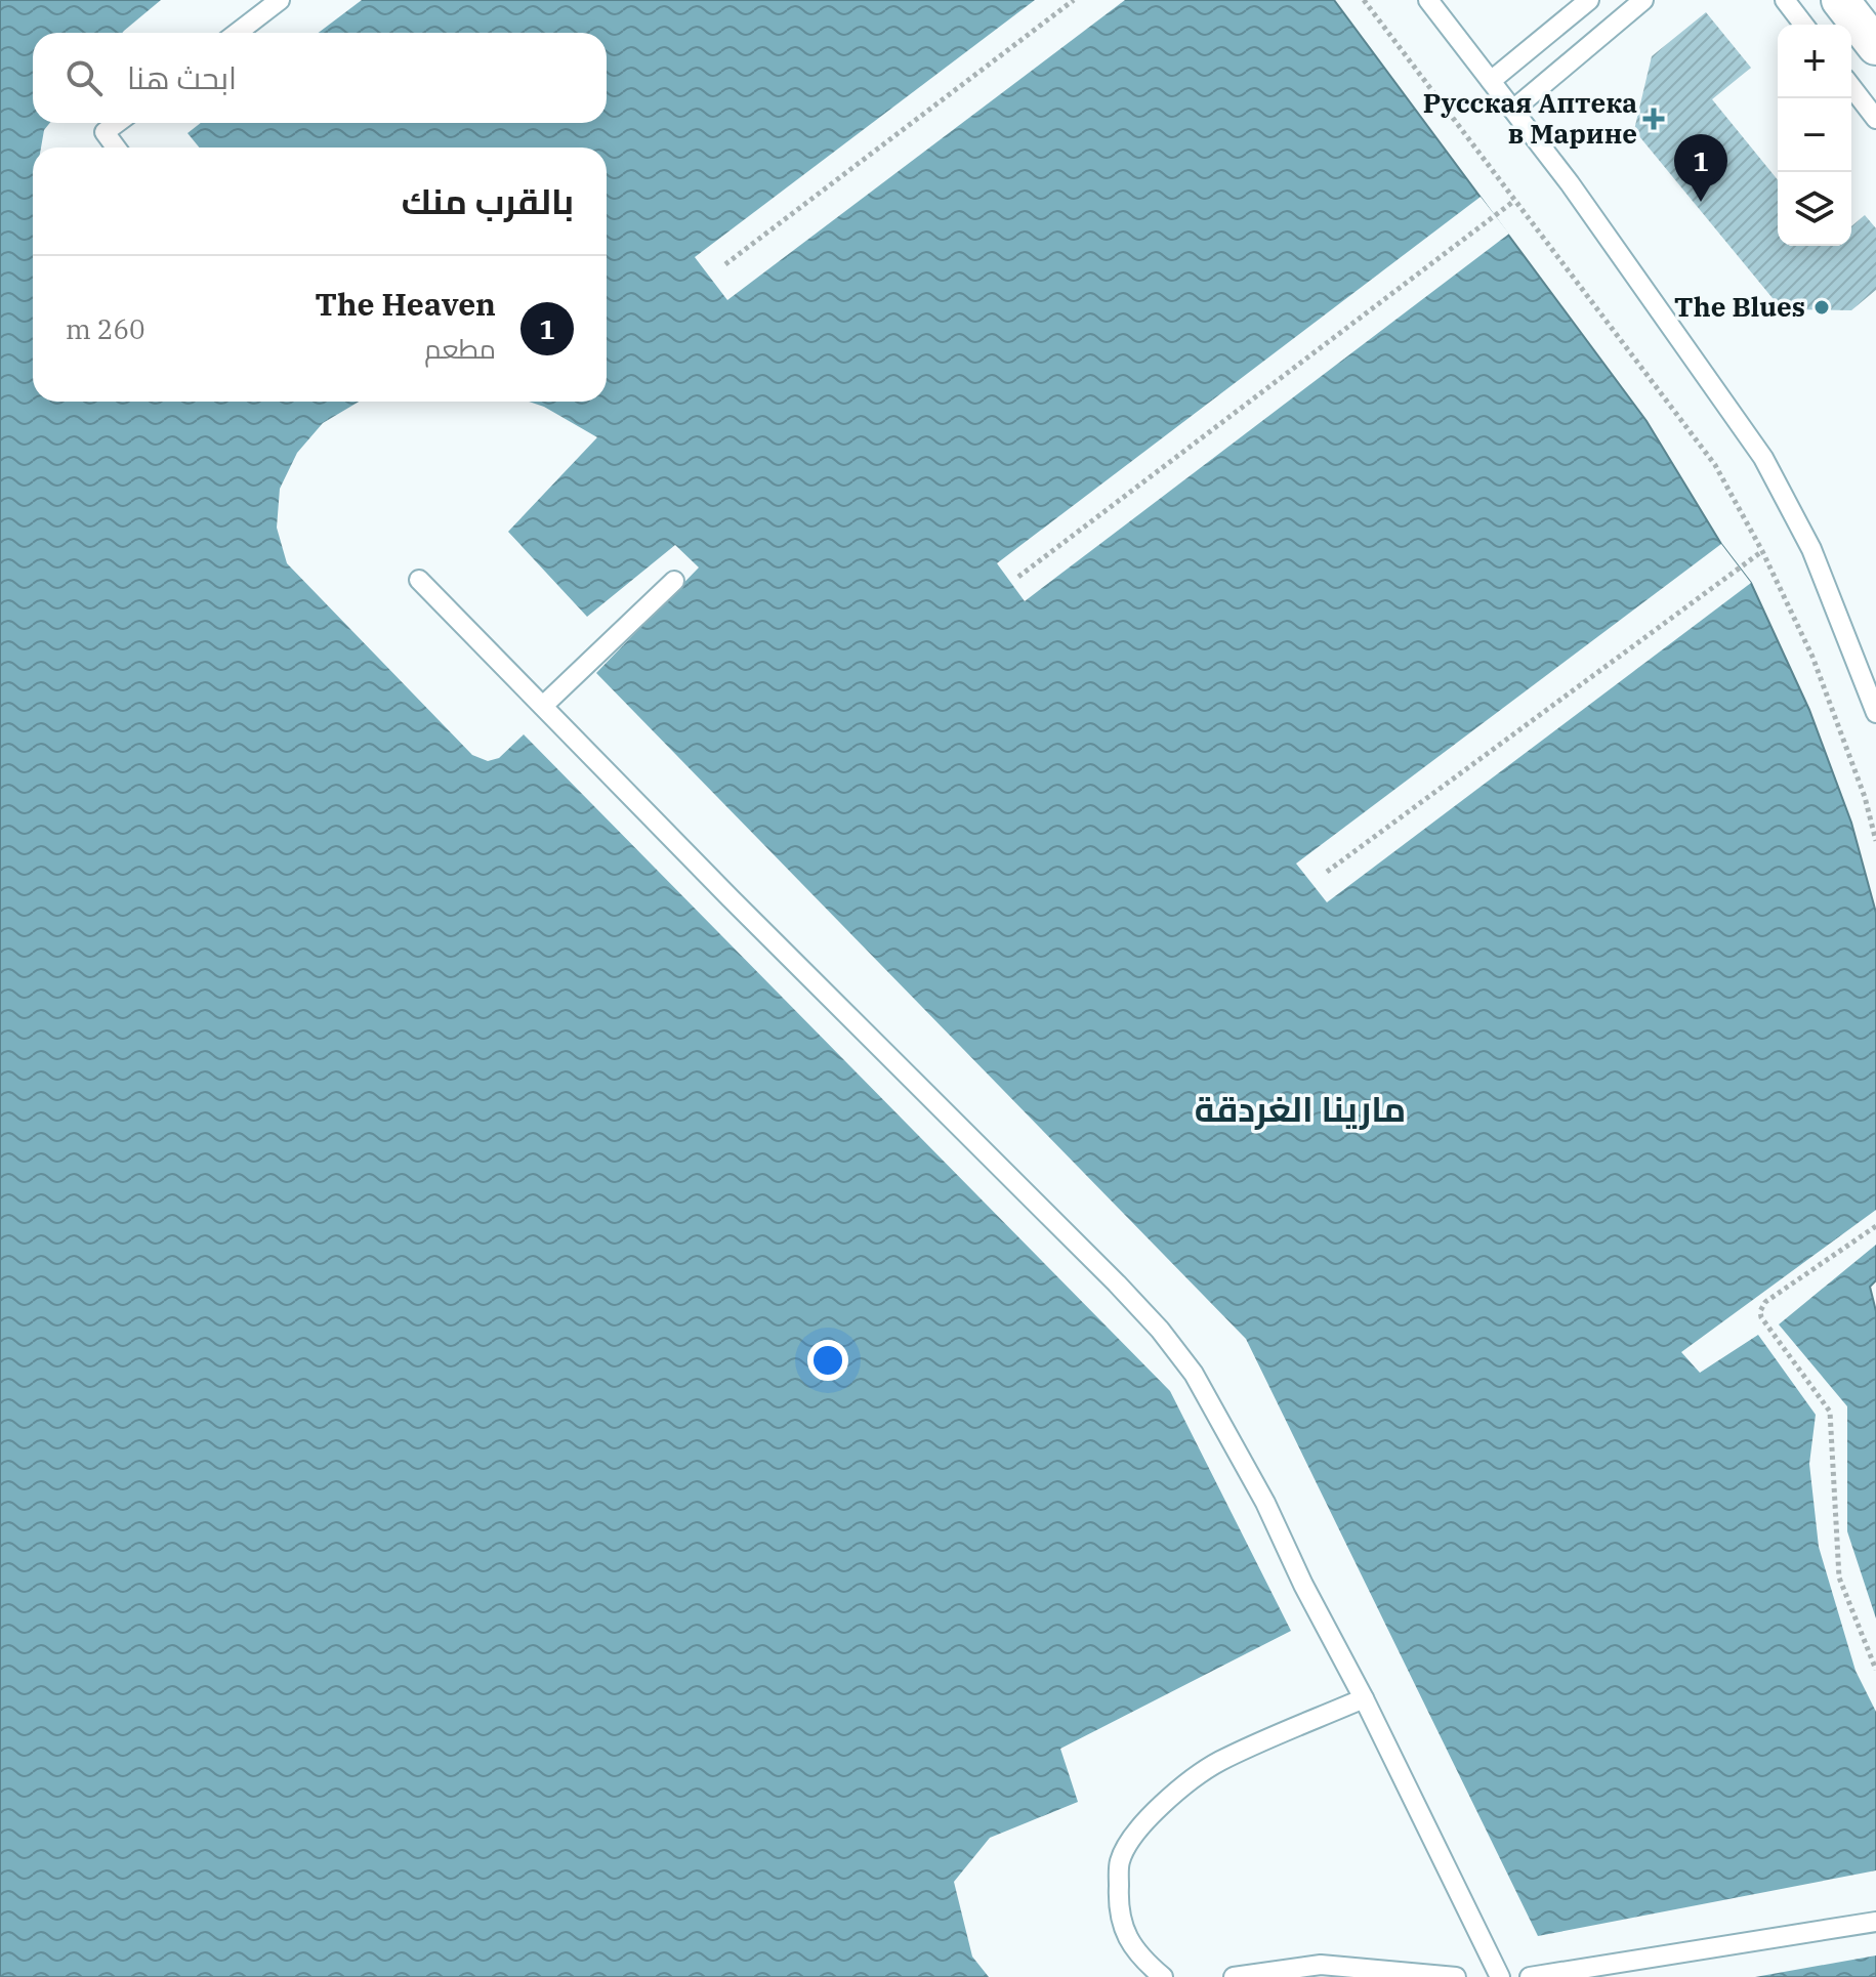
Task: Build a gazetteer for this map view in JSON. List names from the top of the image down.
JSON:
{
  "districts": ["مارينا الغردقة"],
  "places": {
    "health": ["Русская Аптека в Марине"],
    "other": ["The Blues"]
  },
  "page": {
    "map_buttons": ["+", "−"],
    "search": "ابحث هنا",
    "pins": "1",
    "heading": "بالقرب منك",
    "list": [
      {
        "mark": "1",
        "name": "The Heaven",
        "note": "مطعم",
        "value": "260 m"
      }
    ]
  }
}
